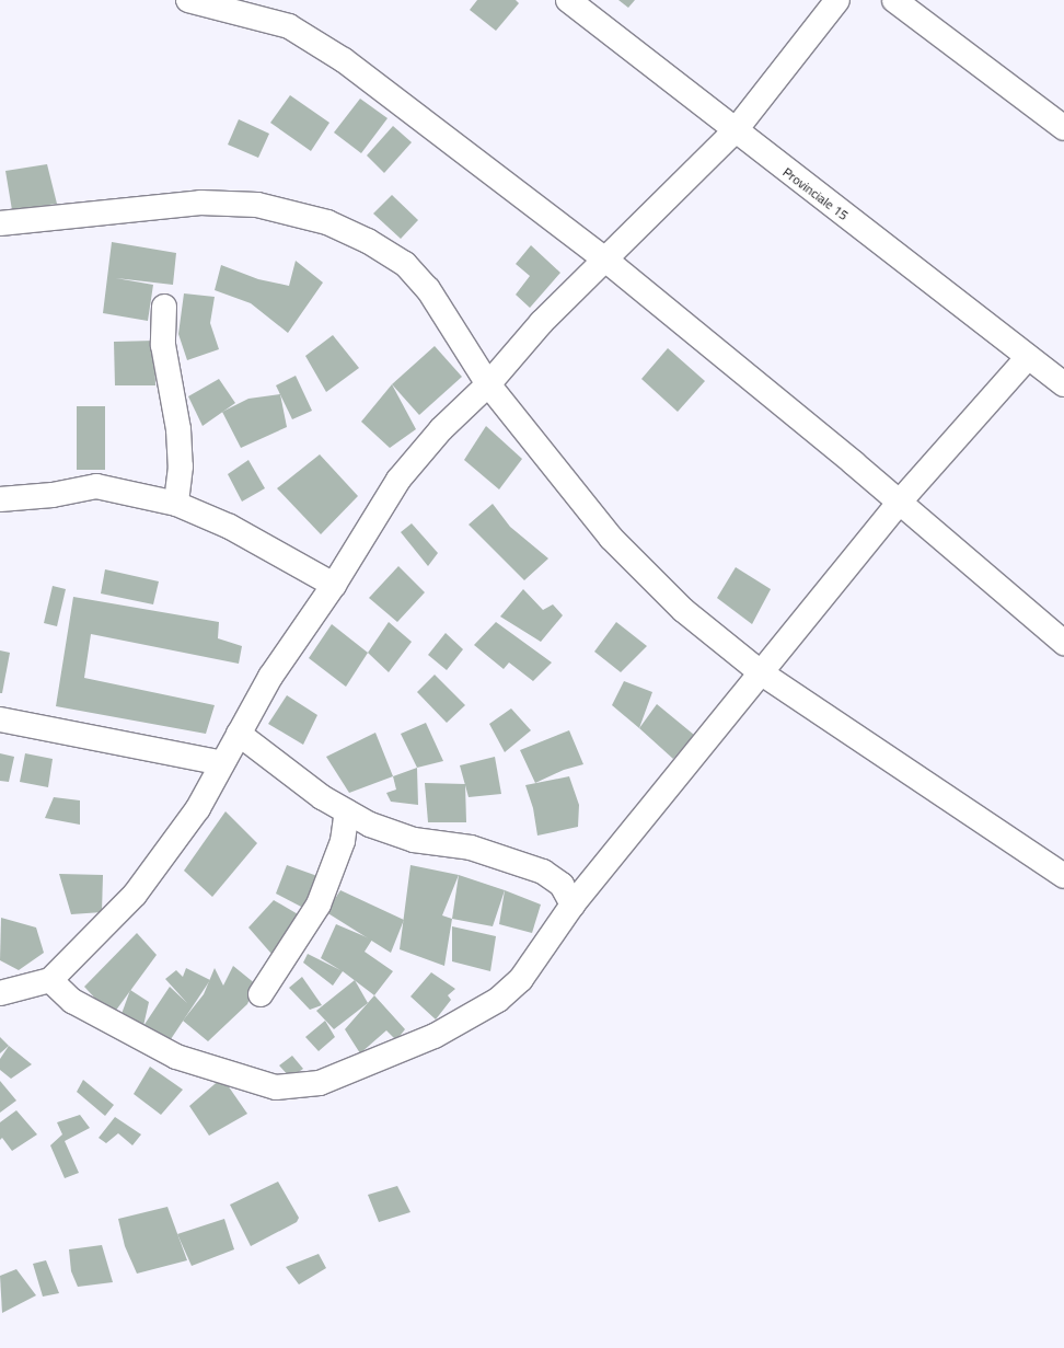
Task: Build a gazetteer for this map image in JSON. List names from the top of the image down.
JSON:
{
  "streets": {
    "street": ["Provinciale 15"]
  }
}
